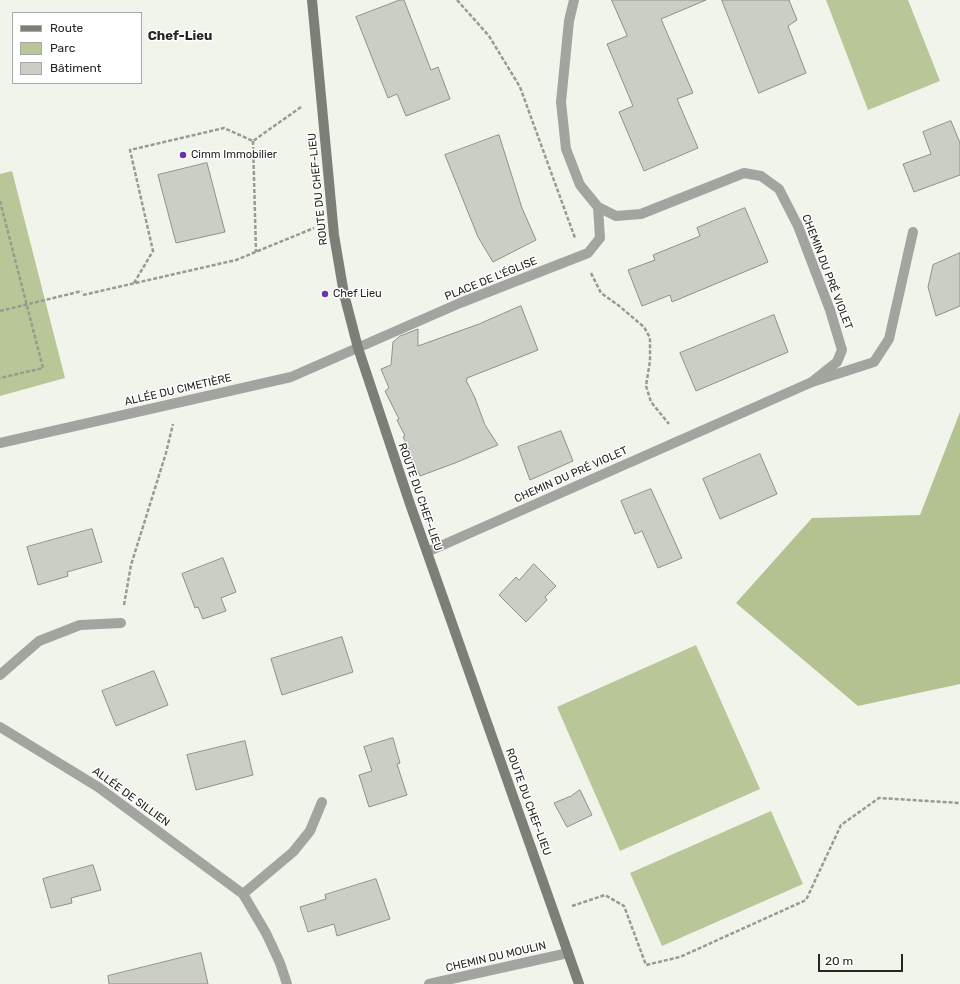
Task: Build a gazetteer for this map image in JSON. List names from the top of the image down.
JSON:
{
  "streets": {
    "main road": ["ROUTE DU CHEF-LIEU"],
    "street": [
      "CHEMIN DU PRÉ VIOLET",
      "PLACE DE L'ÉGLISE",
      "ALLÉE DU CIMETIÈRE",
      "ALLÉE DE SILLIEN",
      "CHEMIN DU MOULIN"
    ]
  },
  "crossings": [
    ["ROUTE DU CHEF-LIEU", "CHEMIN DU PRÉ VIOLET"],
    ["ROUTE DU CHEF-LIEU", "PLACE DE L'ÉGLISE"],
    ["ROUTE DU CHEF-LIEU", "ALLÉE DU CIMETIÈRE"],
    ["ROUTE DU CHEF-LIEU", "CHEMIN DU MOULIN"],
    ["CHEMIN DU PRÉ VIOLET", "PLACE DE L'ÉGLISE"],
    ["PLACE DE L'ÉGLISE", "ALLÉE DU CIMETIÈRE"]
  ],
  "districts": ["Chef-Lieu"],
  "places": ["Cimm Immobilier", "Chef Lieu"],
  "legend": ["Route", "Parc", "Bâtiment"],
  "scale_bar": "20 m"
}
